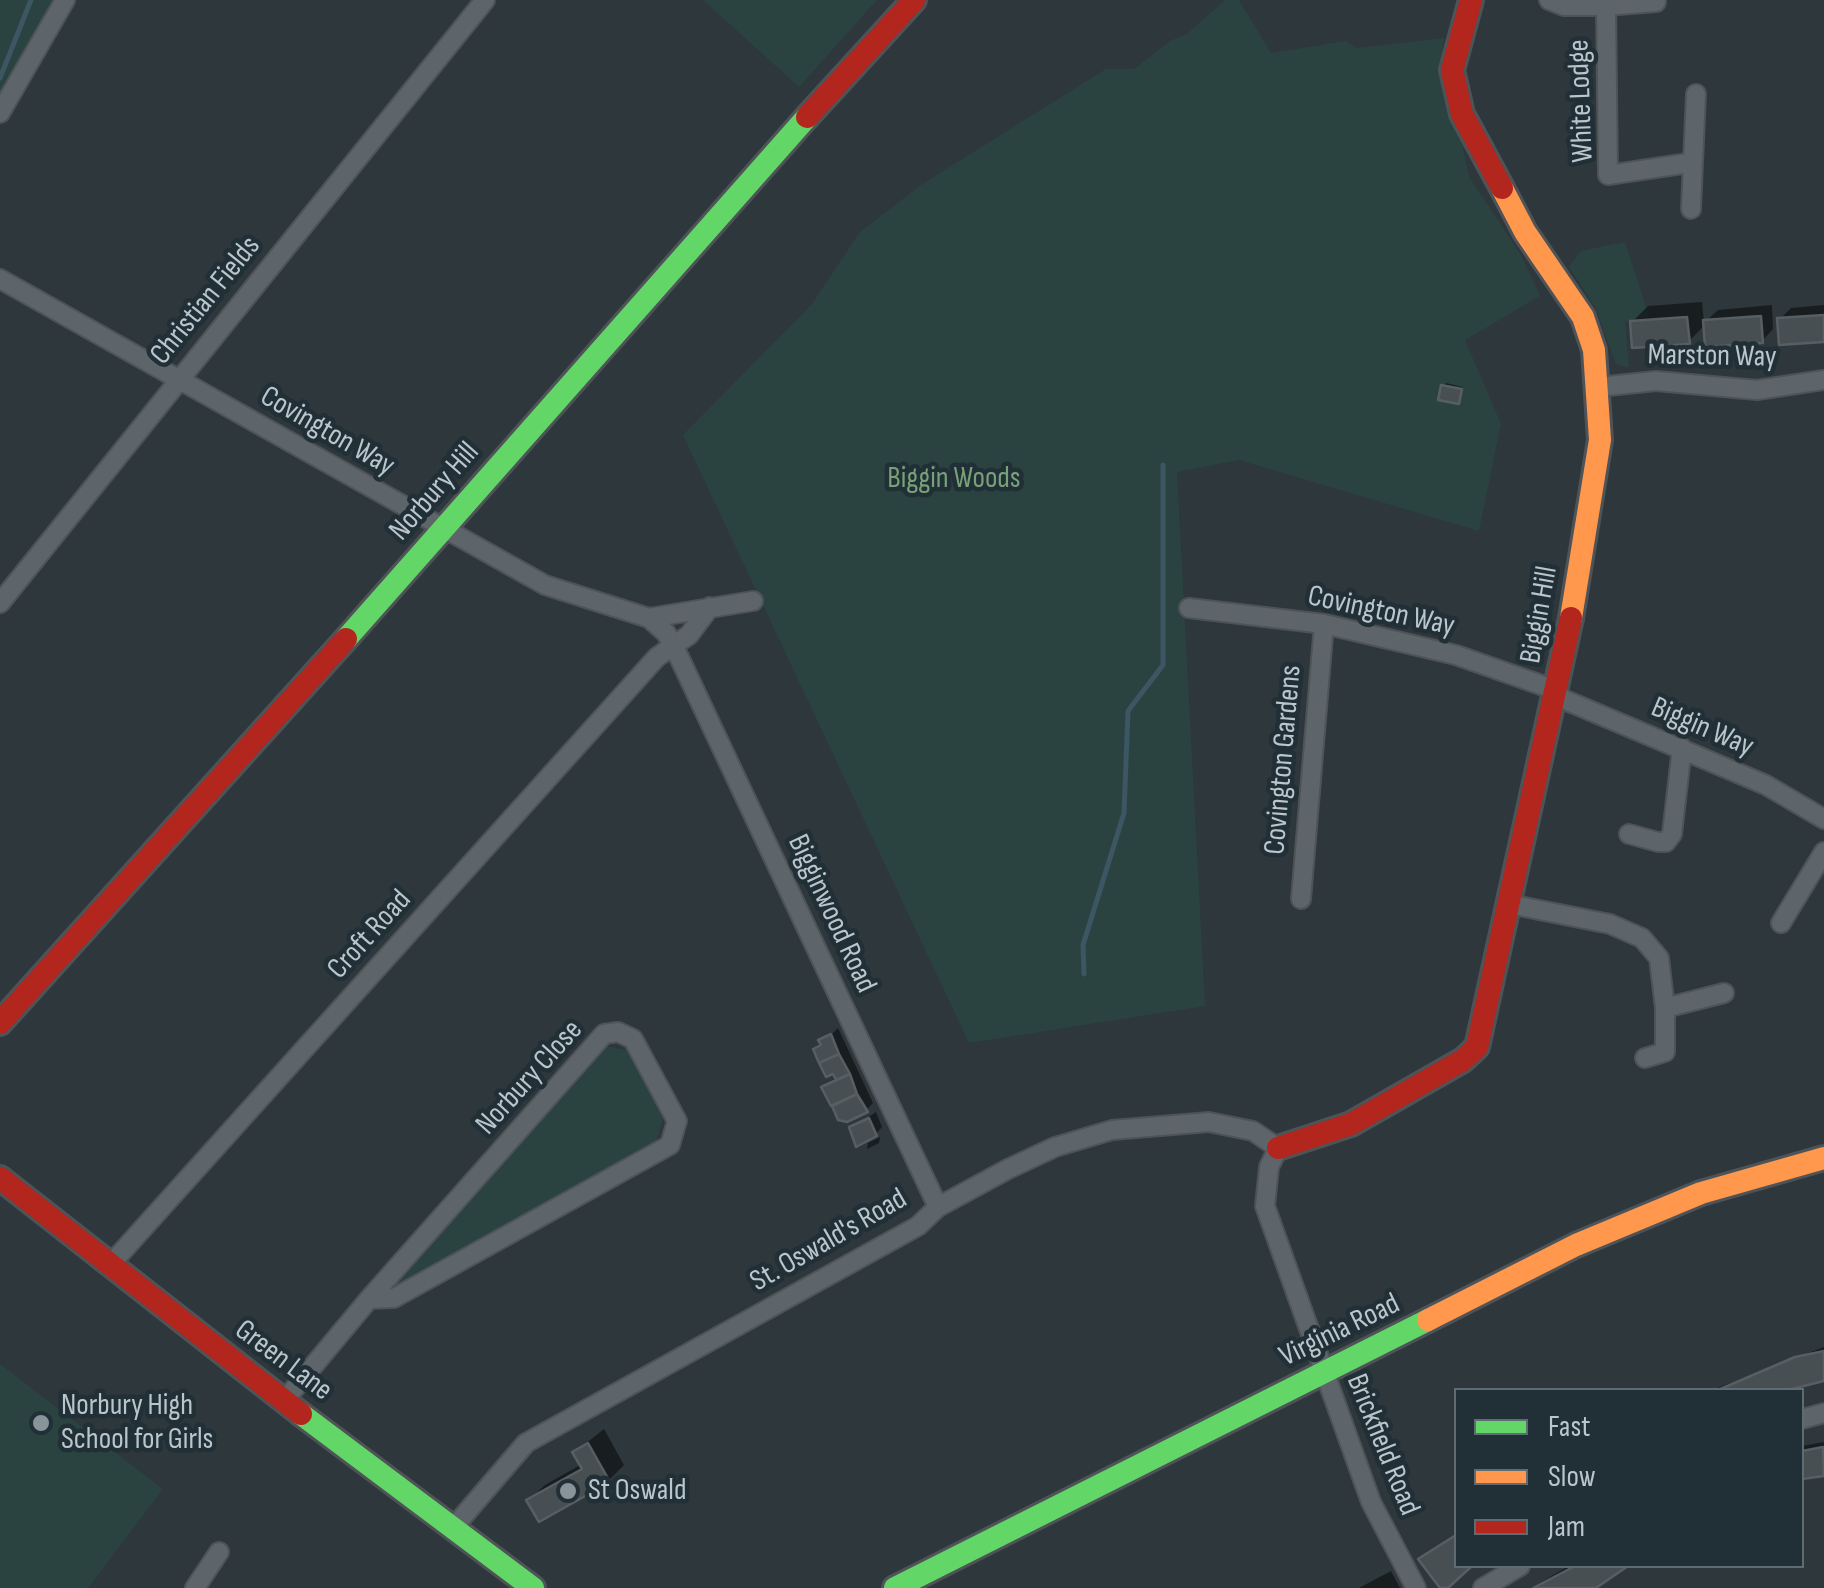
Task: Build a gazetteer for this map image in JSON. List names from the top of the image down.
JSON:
{
  "streets": {
    "street": [
      "White Lodge",
      "Christian Fields",
      "Marston Way",
      "Covington Way",
      "Norbury Hill",
      "Biggin Hill",
      "Biggin Way",
      "Covington Gardens",
      "Bigginwood Road",
      "Croft Road",
      "Norbury Close",
      "St. Oswald's Road",
      "Virginia Road",
      "Green Lane",
      "Brickfield Road"
    ]
  },
  "crossings": [
    ["Christian Fields", "Covington Way"],
    ["Marston Way", "Biggin Hill"],
    ["Covington Way", "Norbury Hill"],
    ["Covington Way", "Biggin Hill"],
    ["Covington Way", "Biggin Way"],
    ["Covington Way", "Covington Gardens"],
    ["Covington Way", "Bigginwood Road"],
    ["Covington Way", "Croft Road"],
    ["Biggin Hill", "Biggin Way"],
    ["Biggin Hill", "St. Oswald's Road"],
    ["Biggin Hill", "Brickfield Road"],
    ["Bigginwood Road", "Croft Road"],
    ["Bigginwood Road", "St. Oswald's Road"],
    ["Croft Road", "Green Lane"],
    ["Norbury Close", "Green Lane"],
    ["St. Oswald's Road", "Green Lane"],
    ["St. Oswald's Road", "Brickfield Road"],
    ["Virginia Road", "Brickfield Road"]
  ],
  "parks": ["Biggin Woods"],
  "places": ["Norbury High School for Girls", "St Oswald"],
  "legend": ["Fast", "Slow", "Jam"]
}
